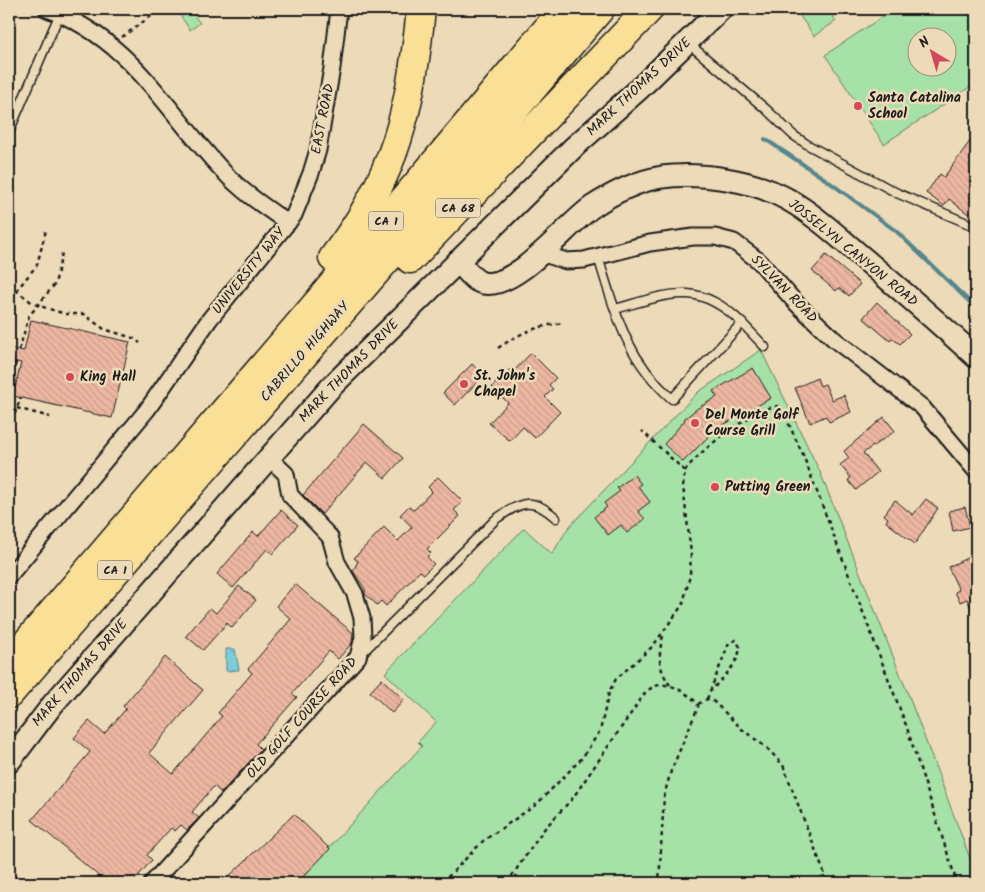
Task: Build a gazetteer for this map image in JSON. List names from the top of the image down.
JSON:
{
  "streets": {
    "highway": ["CA 68", "CA 1", "CABRILLO HIGHWAY"],
    "street": [
      "MARK THOMAS DRIVE",
      "EAST ROAD",
      "JOSSELYN CANYON ROAD",
      "UNIVERSITY WAY",
      "SYLVAN ROAD",
      "OLD GOLF COURSE ROAD"
    ]
  },
  "crossings": [
    ["MARK THOMAS DRIVE", "JOSSELYN CANYON ROAD"],
    ["MARK THOMAS DRIVE", "OLD GOLF COURSE ROAD"],
    ["EAST ROAD", "UNIVERSITY WAY"],
    ["CA 68", "CABRILLO HIGHWAY"],
    ["JOSSELYN CANYON ROAD", "SYLVAN ROAD"]
  ],
  "places": [
    "Santa Catalina School",
    "King Hall",
    "St. John's Chapel",
    "Del Monte Golf Course Grill",
    "Putting Green"
  ],
  "north": "top left"
}
